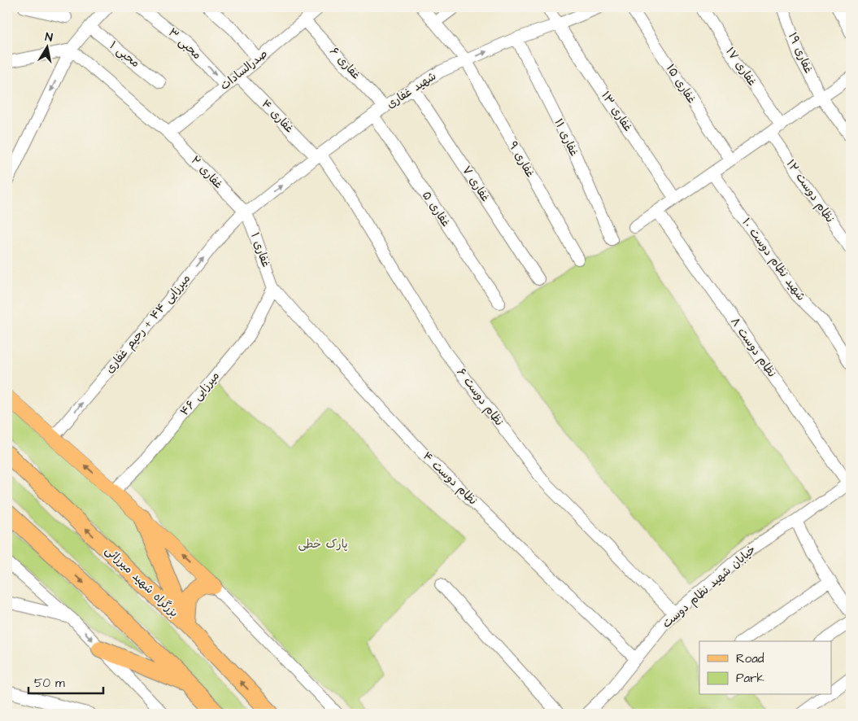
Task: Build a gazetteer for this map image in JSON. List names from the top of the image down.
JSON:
{
  "streets": {
    "highway": ["بزرگراه شهید میرزائی"],
    "street": [
      "محبی ۳",
      "غفاری ۱۹",
      "محبی ۱",
      "غفاری ۶",
      "غفاری ۱۷",
      "صدرالسادات",
      "غفاری ۱۵",
      "شهید غفاری",
      "غفاری ۱۳",
      "غفاری ۴",
      "غفاری ۱۱",
      "غفاری ۹",
      "غفاری ۲",
      "غفاری ۷",
      "نظام دوست ۱۲",
      "غفاری ۵",
      "غفاری ۱",
      "شهید نظام دوست ۱۰",
      "میرزایی ۴۴ + رحیم غفاری",
      "نظام دوست ۸",
      "میرزایی ۴۶",
      "نظام دوست ۶",
      "نظام دوست ۴",
      "خیابان شهید نظام دوست"
    ]
  },
  "crossings": [
    ["محبی ۳", "صدرالسادات"],
    ["غفاری ۶", "صدرالسادات"],
    ["غفاری ۶", "شهید غفاری"],
    ["صدرالسادات", "غفاری ۴"],
    ["صدرالسادات", "غفاری ۲"],
    ["شهید غفاری", "غفاری ۱۳"],
    ["شهید غفاری", "غفاری ۴"],
    ["شهید غفاری", "غفاری ۱۱"],
    ["شهید غفاری", "غفاری ۹"],
    ["شهید غفاری", "غفاری ۲"],
    ["شهید غفاری", "غفاری ۷"],
    ["شهید غفاری", "غفاری ۵"],
    ["شهید غفاری", "غفاری ۱"],
    ["شهید غفاری", "میرزایی ۴۴ + رحیم غفاری"],
    ["شهید غفاری", "نظام دوست ۶"],
    ["غفاری ۴", "نظام دوست ۶"],
    ["غفاری ۲", "غفاری ۱"],
    ["غفاری ۲", "میرزایی ۴۴ + رحیم غفاری"],
    ["غفاری ۱", "میرزایی ۴۴ + رحیم غفاری"],
    ["غفاری ۱", "میرزایی ۴۶"],
    ["غفاری ۱", "نظام دوست ۴"],
    ["نظام دوست ۸", "خیابان شهید نظام دوست"],
    ["میرزایی ۴۶", "نظام دوست ۴"],
    ["نظام دوست ۶", "خیابان شهید نظام دوست"],
    ["نظام دوست ۴", "خیابان شهید نظام دوست"]
  ],
  "one_way": ["شهید غفاری", "میرزایی ۴۴ + رحیم غفاری"],
  "parks": ["پارک خطی"],
  "legend": ["Road", "Park"],
  "scale_bar": "50 m",
  "north": "top"
}
